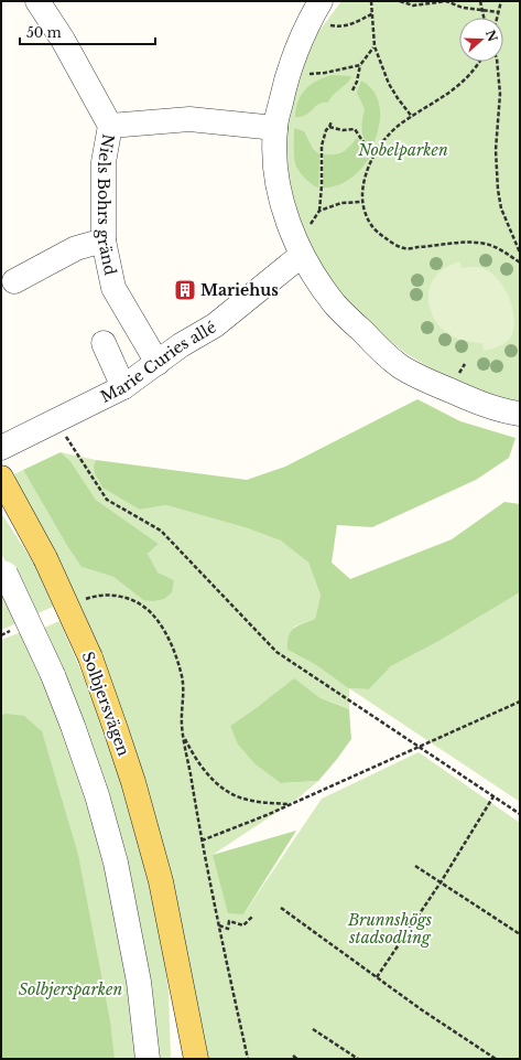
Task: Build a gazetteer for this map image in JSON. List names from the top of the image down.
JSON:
{
  "streets": {
    "main road": ["Solbjersvägen"],
    "street": ["Niels Bohrs gränd", "Marie Curies allé"]
  },
  "crossings": [
    ["Niels Bohrs gränd", "Marie Curies allé"]
  ],
  "parks": ["Nobelparken", "Brunnshögs stadsodling", "Solbjersparken"],
  "places": {
    "building": ["Mariehus"]
  },
  "scale_bar": "50 m",
  "north": "right"
}
